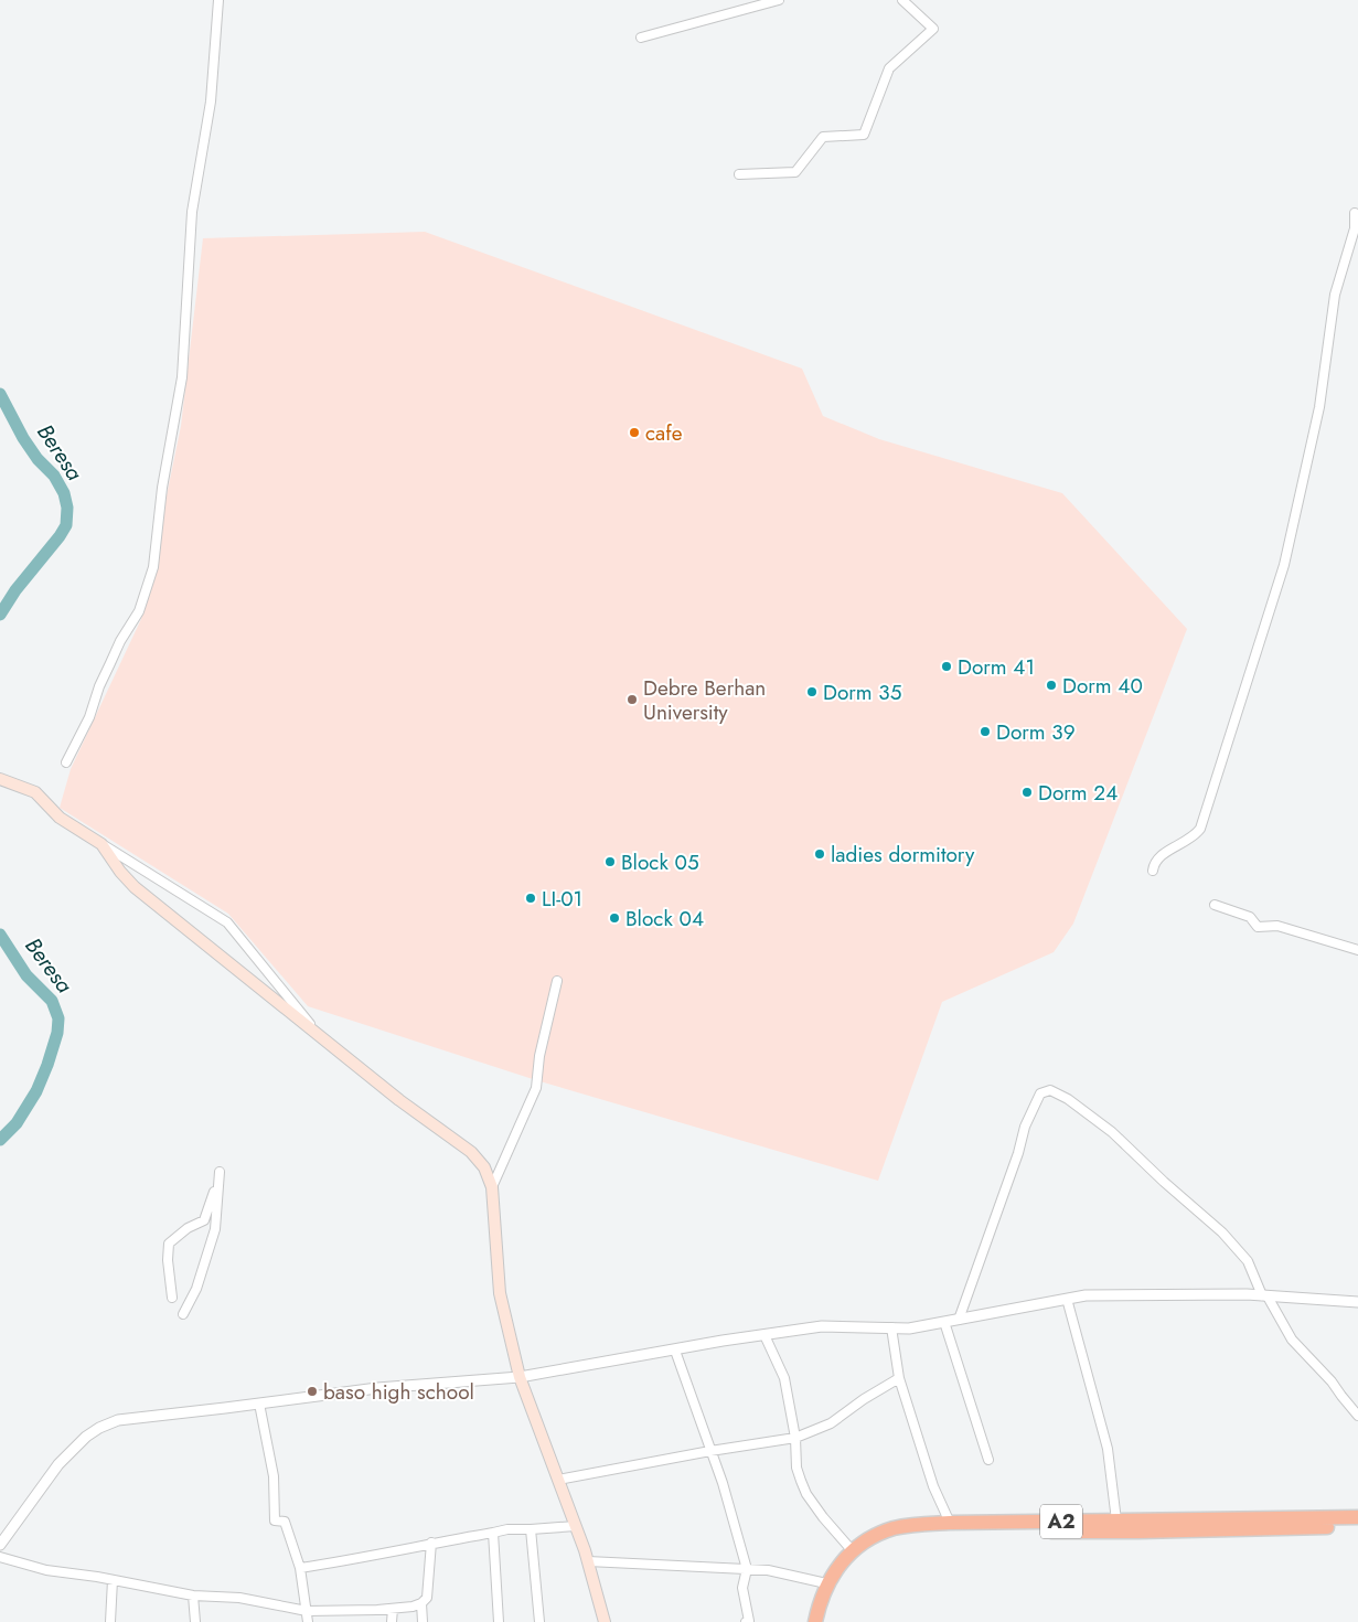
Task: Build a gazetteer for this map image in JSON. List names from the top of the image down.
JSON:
{
  "streets": {
    "highway": ["A2"]
  },
  "water": ["Beresa"],
  "places": [
    "cafe",
    "Dorm 41",
    "Dorm 40",
    "Dorm 35",
    "Debre Berhan University",
    "Dorm 39",
    "Dorm 24",
    "ladies dormitory",
    "Block 05",
    "LI-01",
    "Block 04",
    "baso high school"
  ]
}
